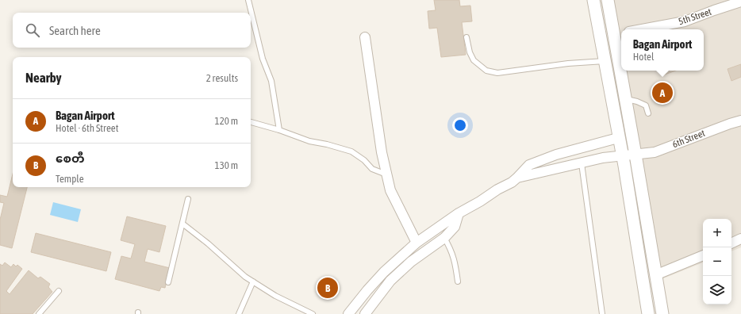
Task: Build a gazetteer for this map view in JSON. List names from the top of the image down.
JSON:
{
  "streets": {
    "street": ["5th Street", "6th Street"]
  },
  "page": {
    "search": "Search here",
    "popup": ["Bagan Airport", "Hotel"],
    "heading": ["Nearby", "2 results"],
    "pins": ["A", "B"],
    "list": [
      {
        "mark": "A",
        "name": "Bagan Airport",
        "note": "Hotel · 6th Street",
        "value": "120 m"
      },
      {
        "mark": "B",
        "name": "စေတီ",
        "note": "Temple",
        "value": "130 m"
      }
    ],
    "map_buttons": ["+", "−"]
  }
}
